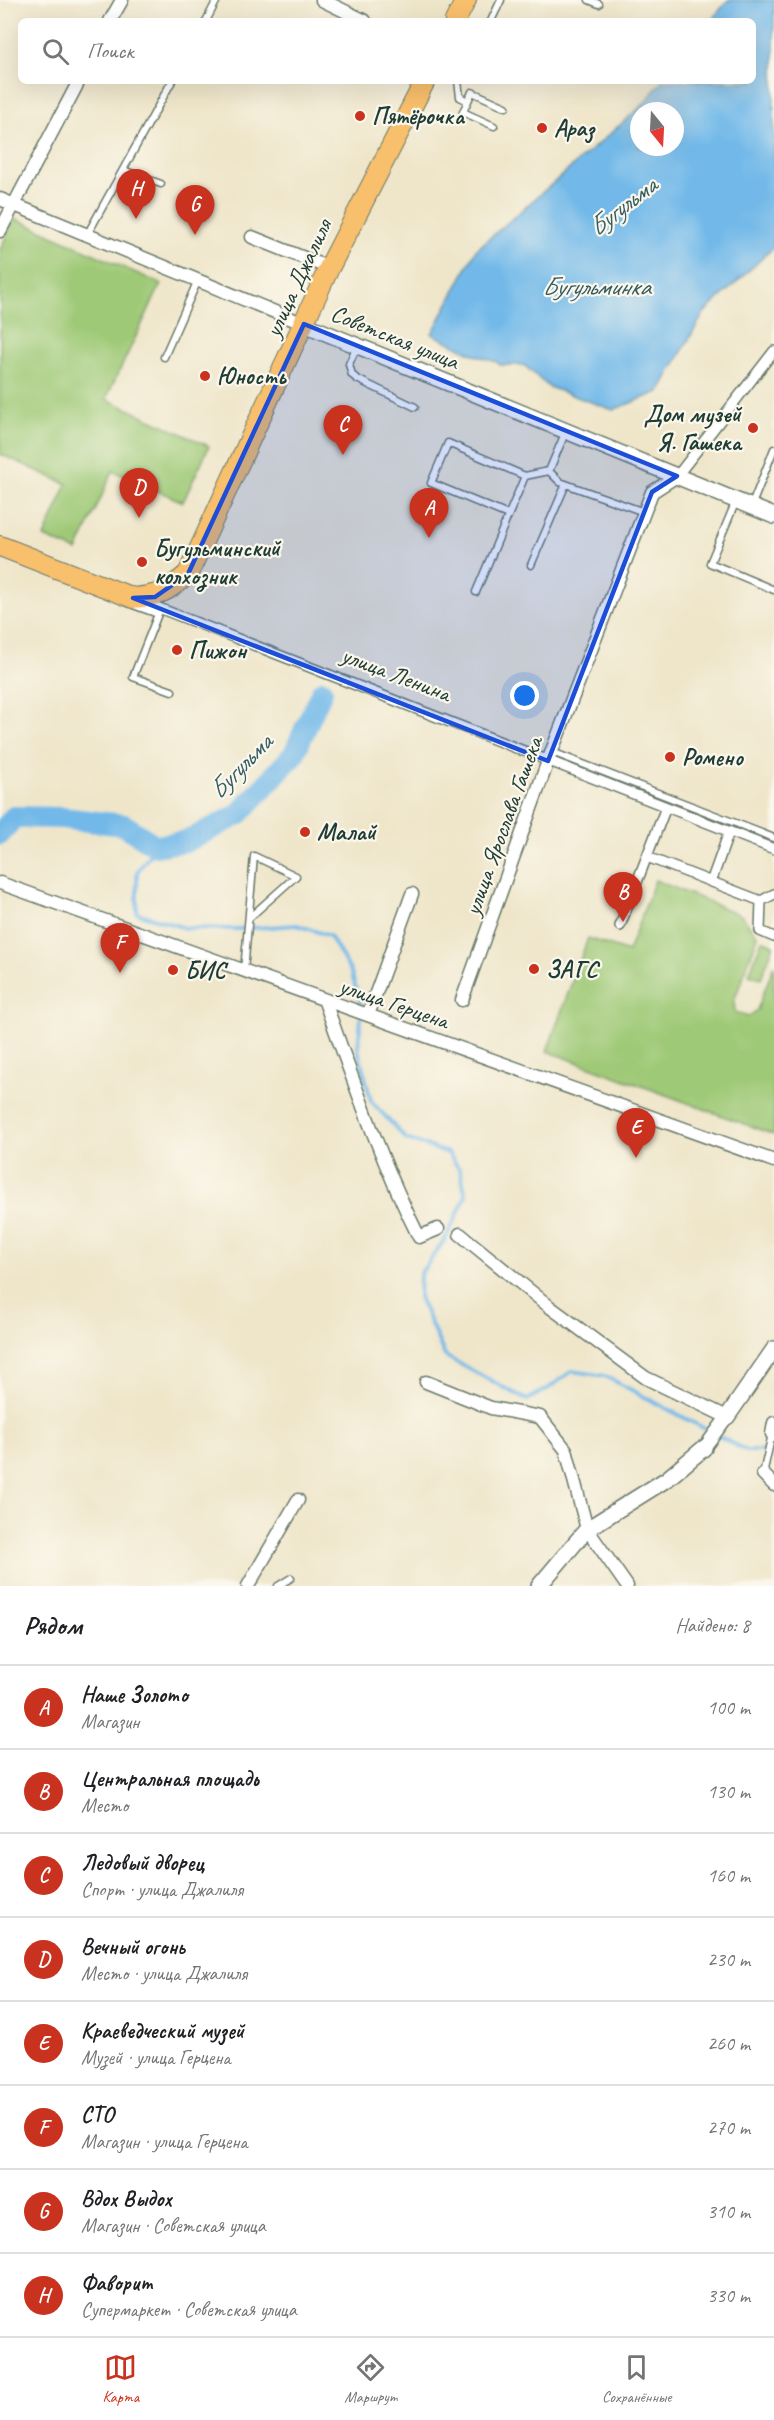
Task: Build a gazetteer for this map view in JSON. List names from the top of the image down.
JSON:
{
  "streets": {
    "main road": ["улица Джалиля", "улица Ленина"],
    "street": ["Советская улица", "улица Ярослава Гашека", "улица Герцена"]
  },
  "crossings": [
    ["улица Джалиля", "Советская улица"],
    ["улица Джалиля", "улица Ленина"],
    ["Советская улица", "улица Ярослава Гашека"],
    ["улица Ленина", "улица Ярослава Гашека"]
  ],
  "water": ["Бугульма", "Бугульминка"],
  "places": [
    "Пятёрочка",
    "Араз",
    "Юность",
    "Дом музей Я. Гашека",
    "Бугульминский колхозник",
    "Пижон",
    "Ромено",
    "Малай",
    "ЗАГС",
    "БИС"
  ],
  "north": "bottom",
  "page": {
    "search": "Поиск",
    "pins": [
      "H",
      "G",
      "C",
      "D",
      "A",
      "B",
      "F",
      "E"
    ],
    "heading": ["Рядом", "Найдено: 8"],
    "list": [
      {
        "mark": "A",
        "name": "Наше Золото",
        "note": "Магазин",
        "value": "100 m"
      },
      {
        "mark": "B",
        "name": "Центральная площадь",
        "note": "Место",
        "value": "130 m"
      },
      {
        "mark": "C",
        "name": "Ледовый дворец",
        "note": "Спорт · улица Джалиля",
        "value": "160 m"
      },
      {
        "mark": "D",
        "name": "Вечный огонь",
        "note": "Место · улица Джалиля",
        "value": "230 m"
      },
      {
        "mark": "E",
        "name": "Краеведческий музей",
        "note": "Музей · улица Герцена",
        "value": "260 m"
      },
      {
        "mark": "F",
        "name": "СТО",
        "note": "Магазин · улица Герцена",
        "value": "270 m"
      },
      {
        "mark": "G",
        "name": "Вдох Выдох",
        "note": "Магазин · Советская улица",
        "value": "310 m"
      },
      {
        "mark": "H",
        "name": "Фаворит",
        "note": "Супермаркет · Советская улица",
        "value": "330 m"
      }
    ],
    "nav": ["Карта", "Маршрут", "Сохранённые"]
  }
}
